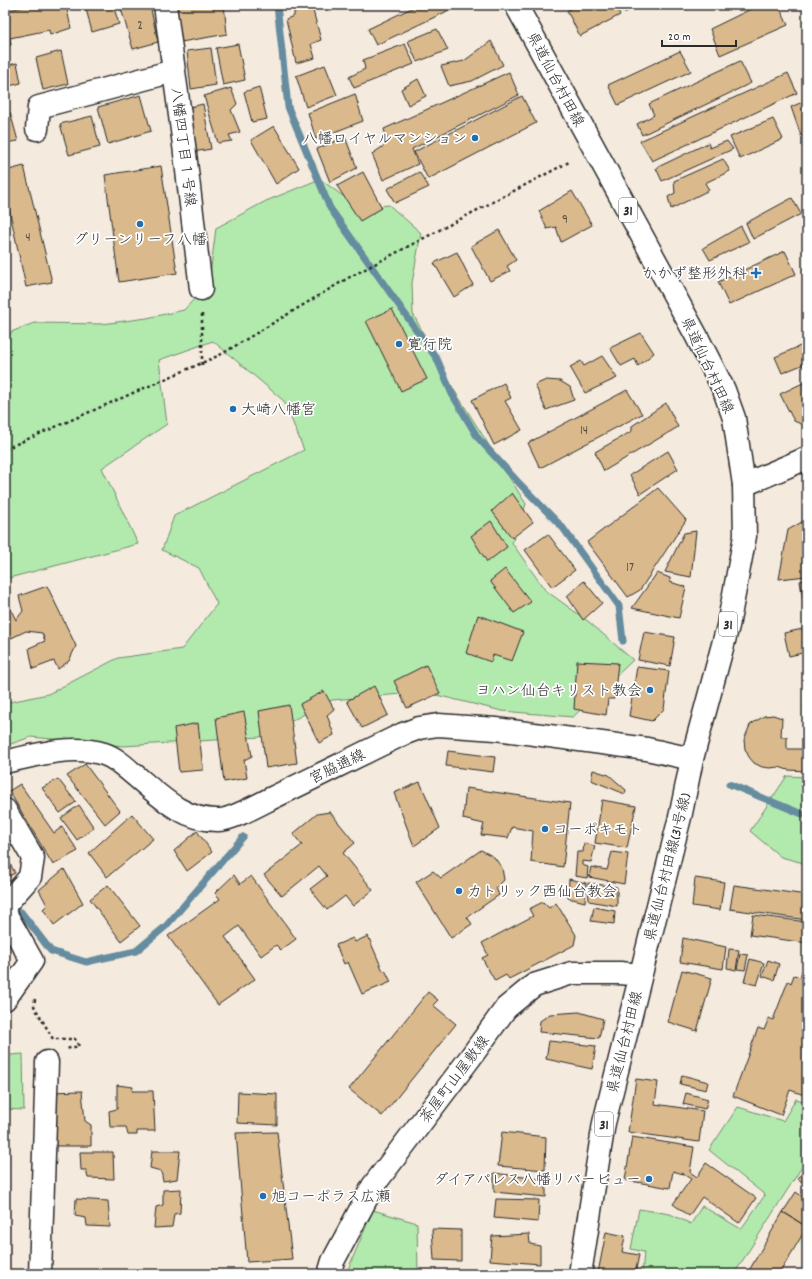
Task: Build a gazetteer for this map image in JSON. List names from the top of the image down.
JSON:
{
  "streets": {
    "street": [
      "県道仙台村田線",
      "八幡四丁目１号線",
      "31",
      "宮脇通線",
      "県道仙台村田線(31号線)",
      "茶屋町山屋敷線"
    ]
  },
  "crossings": [
    ["県道仙台村田線", "宮脇通線"],
    ["県道仙台村田線", "県道仙台村田線(31号線)"],
    ["県道仙台村田線", "茶屋町山屋敷線"],
    ["宮脇通線", "県道仙台村田線(31号線)"],
    ["県道仙台村田線(31号線)", "茶屋町山屋敷線"]
  ],
  "places": {
    "other": [
      "八幡ロイヤルマンション",
      "グリーンリーフ八幡",
      "寛行院",
      "大崎八幡宮",
      "ヨハン仙台キリスト教会",
      "コーポキモト",
      "カトリック西仙台教会",
      "ダイアパレス八幡リバービュー",
      "旭コーポラス広瀬"
    ],
    "health": ["かかず整形外科"]
  },
  "house_numbers": [
    "2",
    "9",
    "4",
    "14",
    "17"
  ],
  "scale_bar": "20 m"
}
